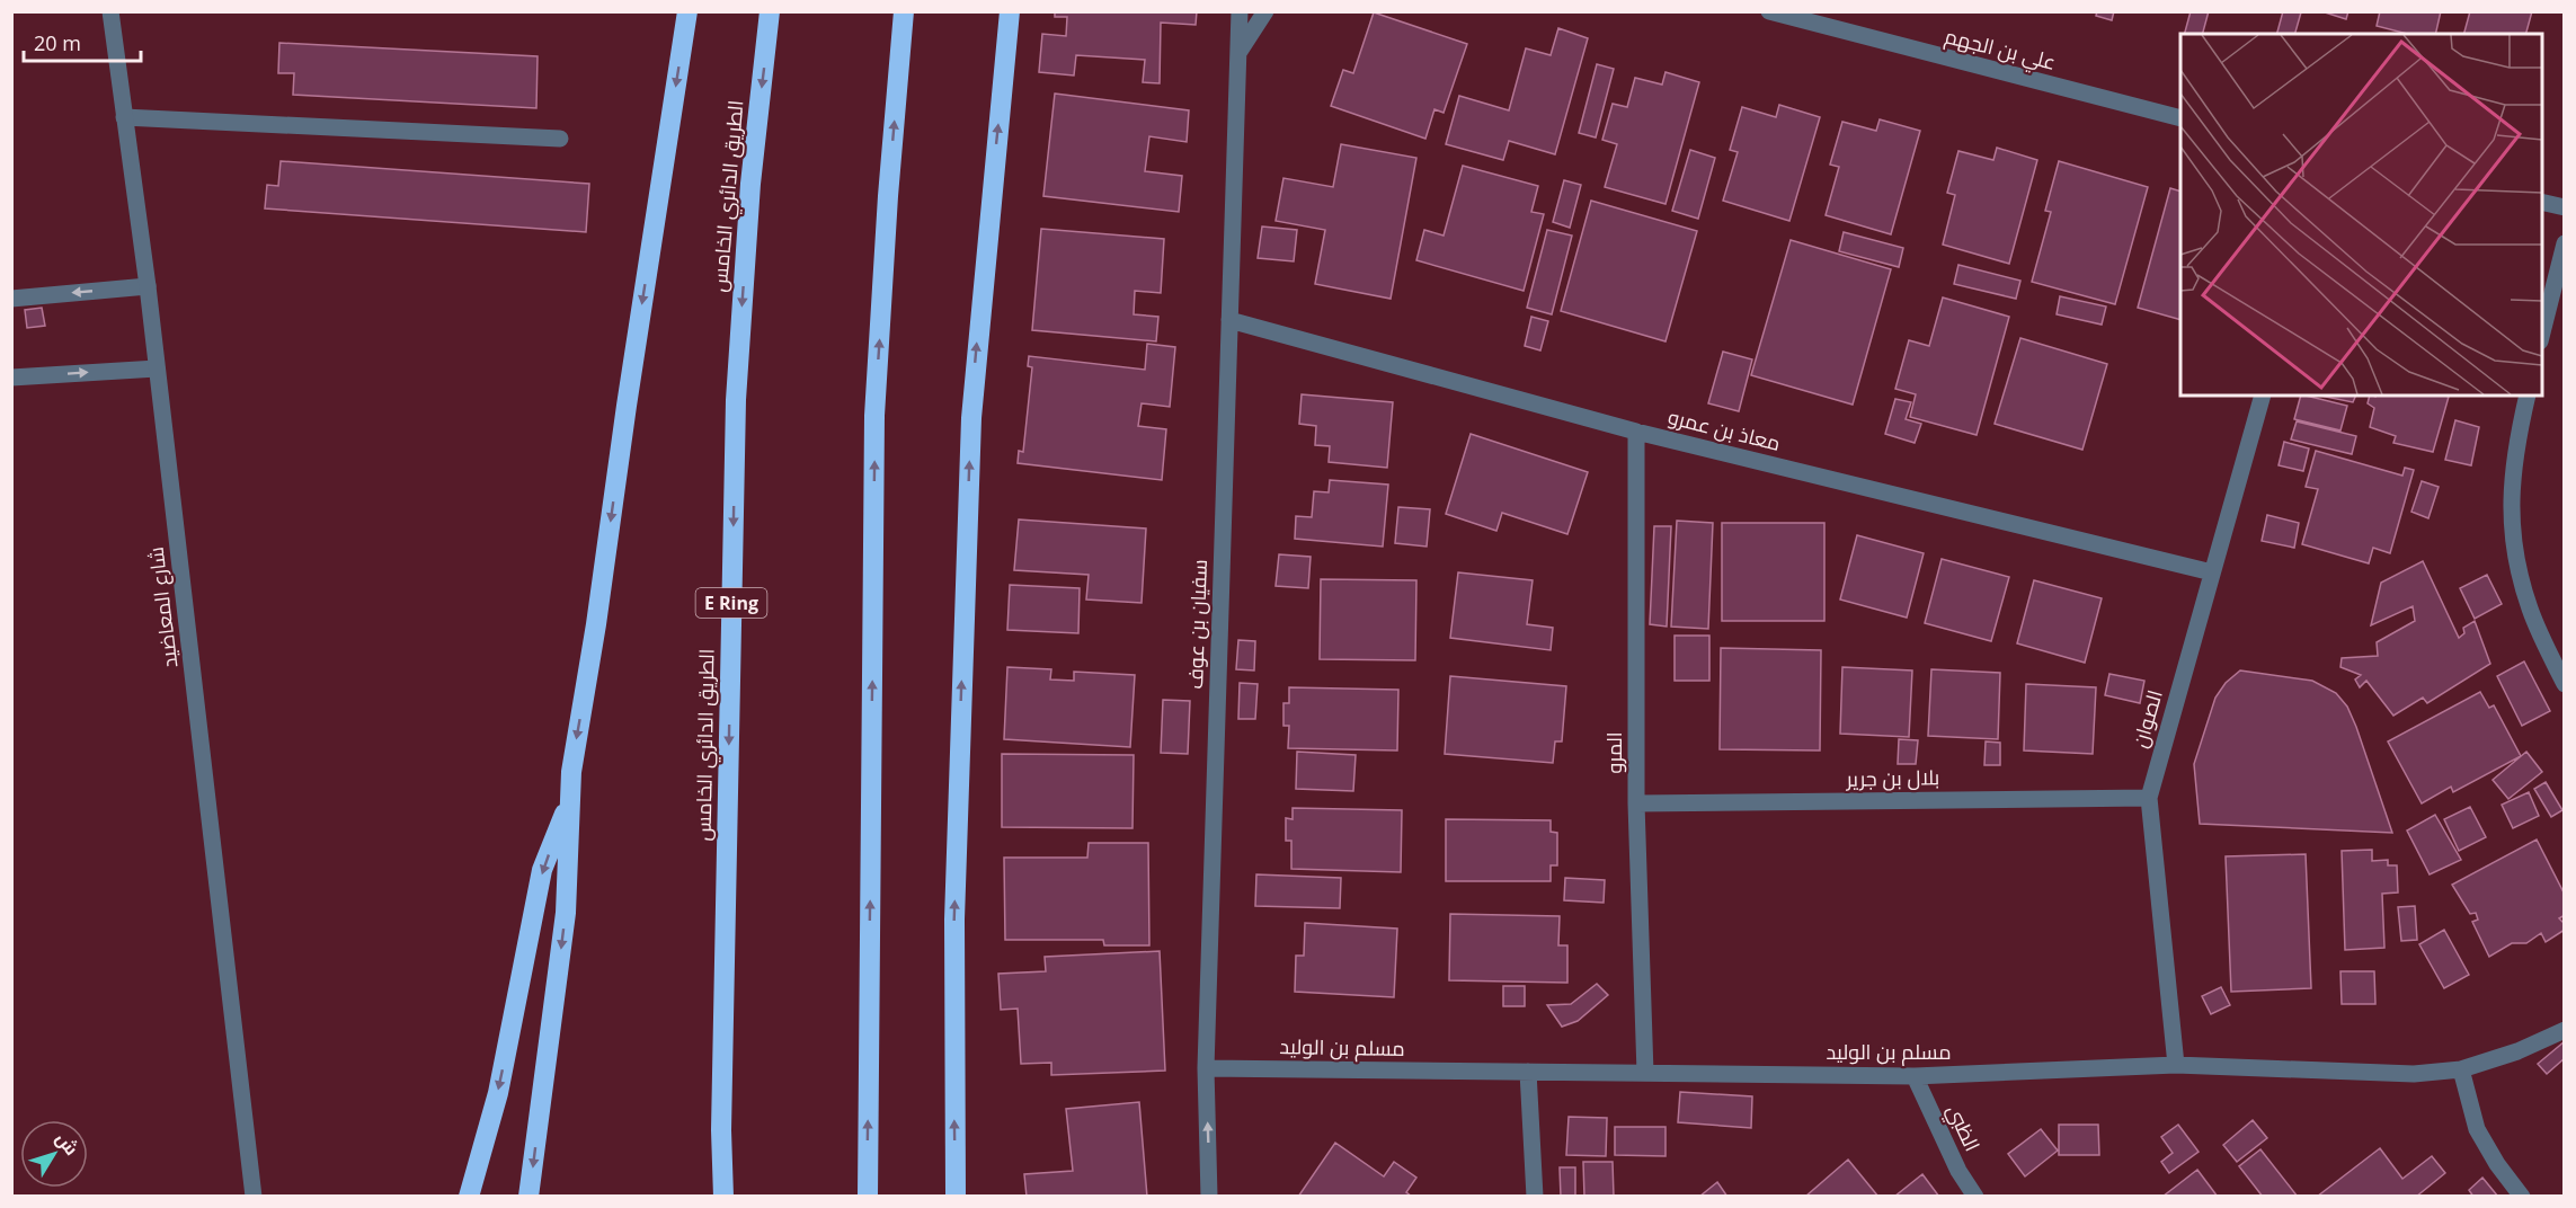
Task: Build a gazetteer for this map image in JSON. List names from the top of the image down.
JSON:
{
  "streets": {
    "highway": ["الطريق الدائري الخامس", "E Ring"],
    "street": [
      "علي بن الجهم",
      "معاذ بن عمرو",
      "شارع المعاضيد",
      "سفيان بن عوف",
      "الصوان",
      "المرو",
      "بلال بن جرير",
      "مسلم بن الوليد",
      "الظبي"
    ]
  },
  "crossings": [
    ["معاذ بن عمرو", "سفيان بن عوف"],
    ["معاذ بن عمرو", "الصوان"],
    ["معاذ بن عمرو", "المرو"],
    ["سفيان بن عوف", "مسلم بن الوليد"],
    ["الصوان", "بلال بن جرير"],
    ["الصوان", "مسلم بن الوليد"],
    ["المرو", "بلال بن جرير"],
    ["المرو", "مسلم بن الوليد"],
    ["مسلم بن الوليد", "الظبي"]
  ],
  "scale_bar": "20 m",
  "north": "top right"
}
